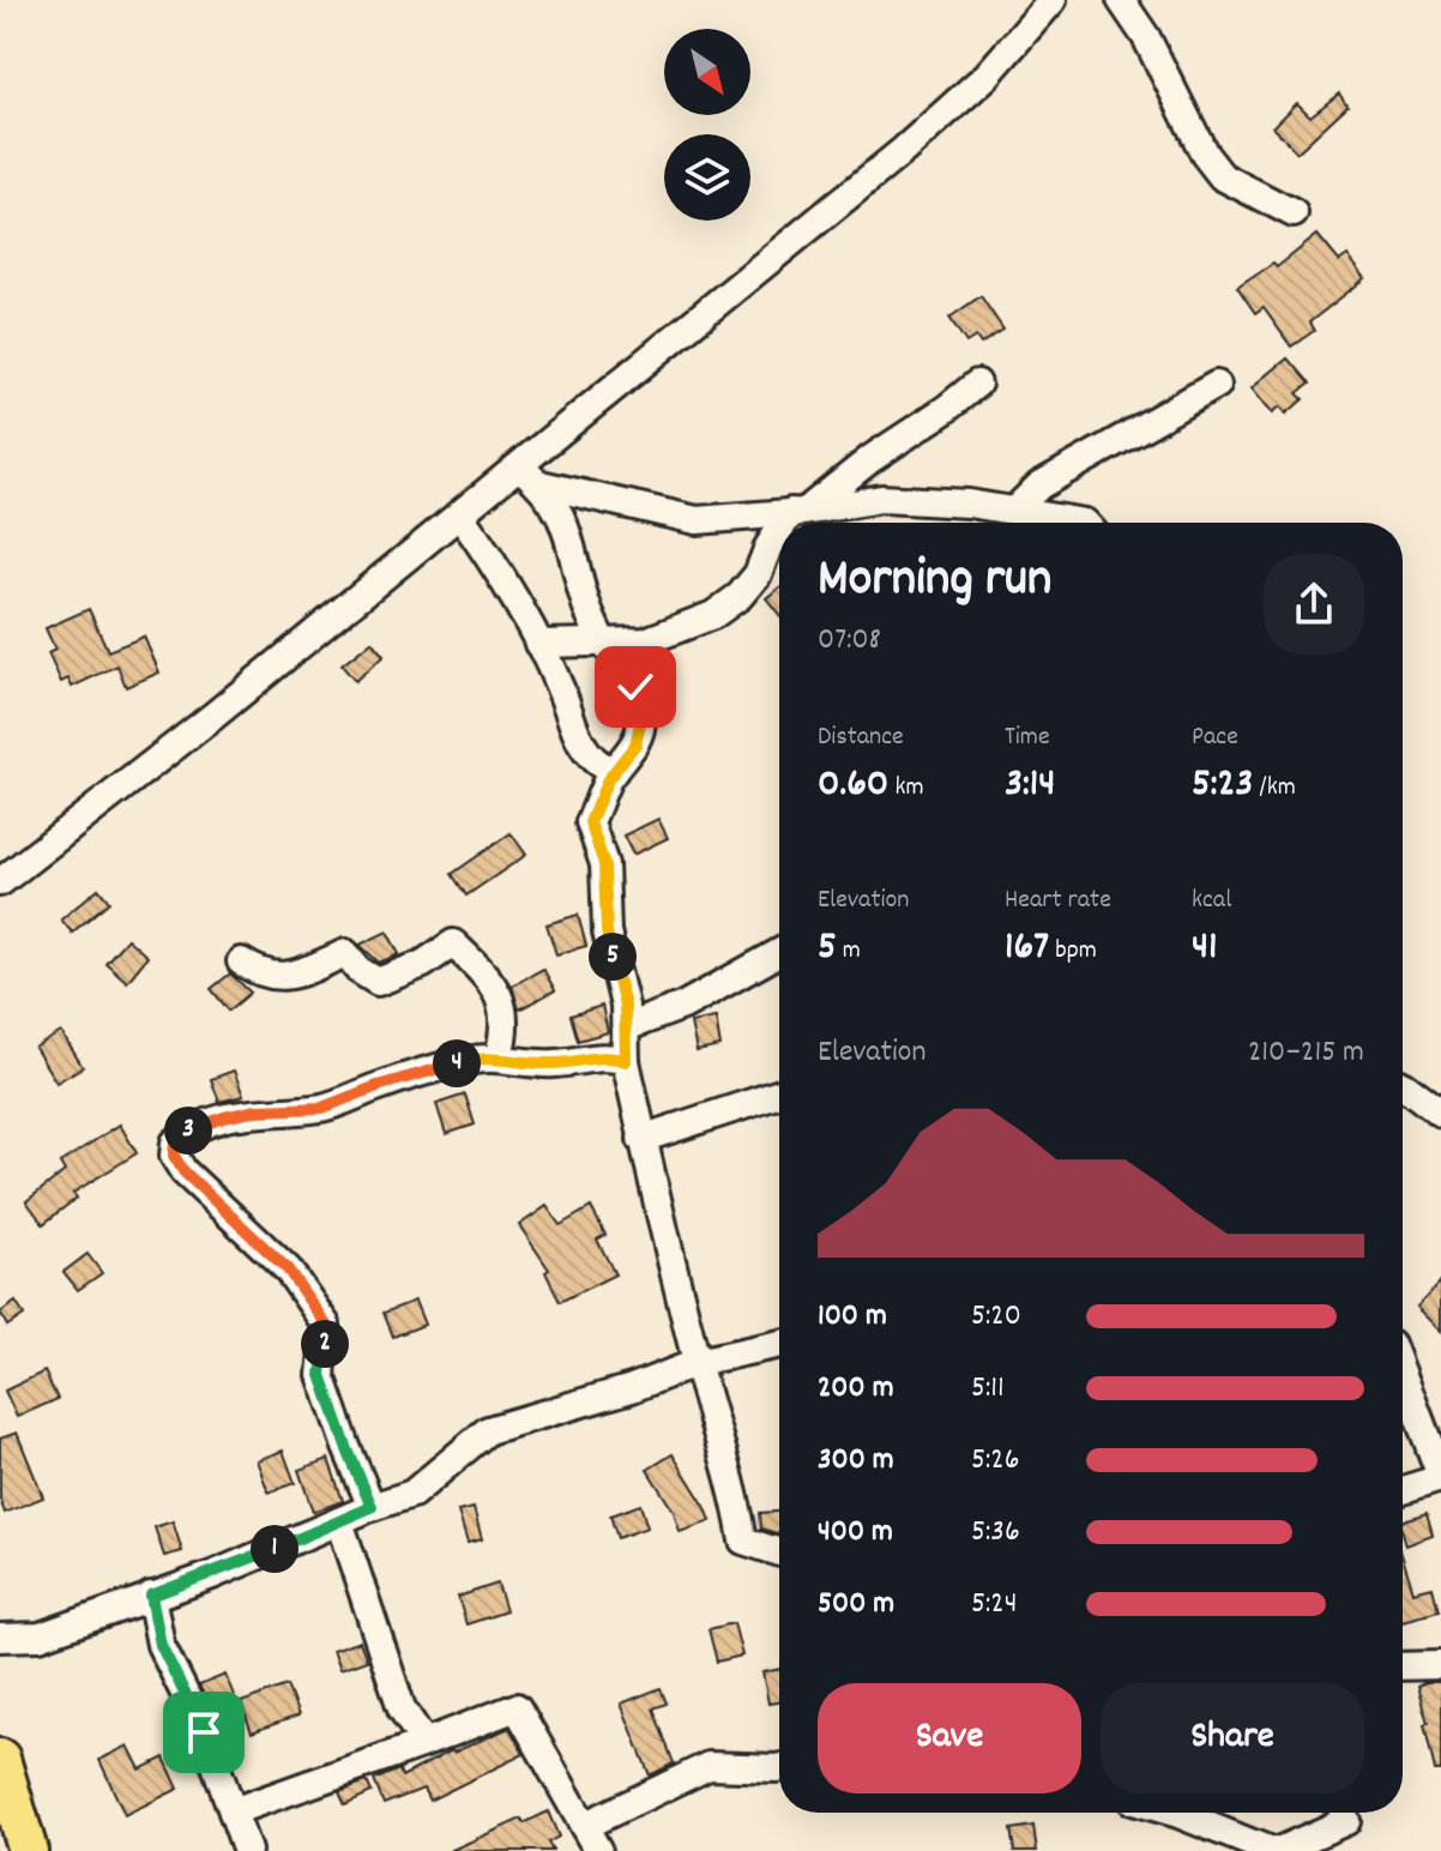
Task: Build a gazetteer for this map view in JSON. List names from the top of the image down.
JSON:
{
  "north": "bottom right",
  "page": {
    "heading": ["Morning run", "07:08"],
    "stats": [
      ["Distance", "0.60 km"],
      ["Time", "3:14"],
      ["Pace", "5:23 /km"],
      ["Elevation", "5 m"],
      ["Heart rate", "167 bpm"],
      ["kcal", "41"]
    ],
    "pins": [
      "5",
      "4",
      "3",
      "2",
      "1"
    ],
    "chart": ["Elevation", "210–215 m"],
    "list": [
      {
        "name": "100 m",
        "note": "5:20"
      },
      {
        "name": "200 m",
        "note": "5:11"
      },
      {
        "name": "300 m",
        "note": "5:26"
      },
      {
        "name": "400 m",
        "note": "5:36"
      },
      {
        "name": "500 m",
        "note": "5:24"
      }
    ],
    "buttons": ["Save", "Share"]
  }
}
